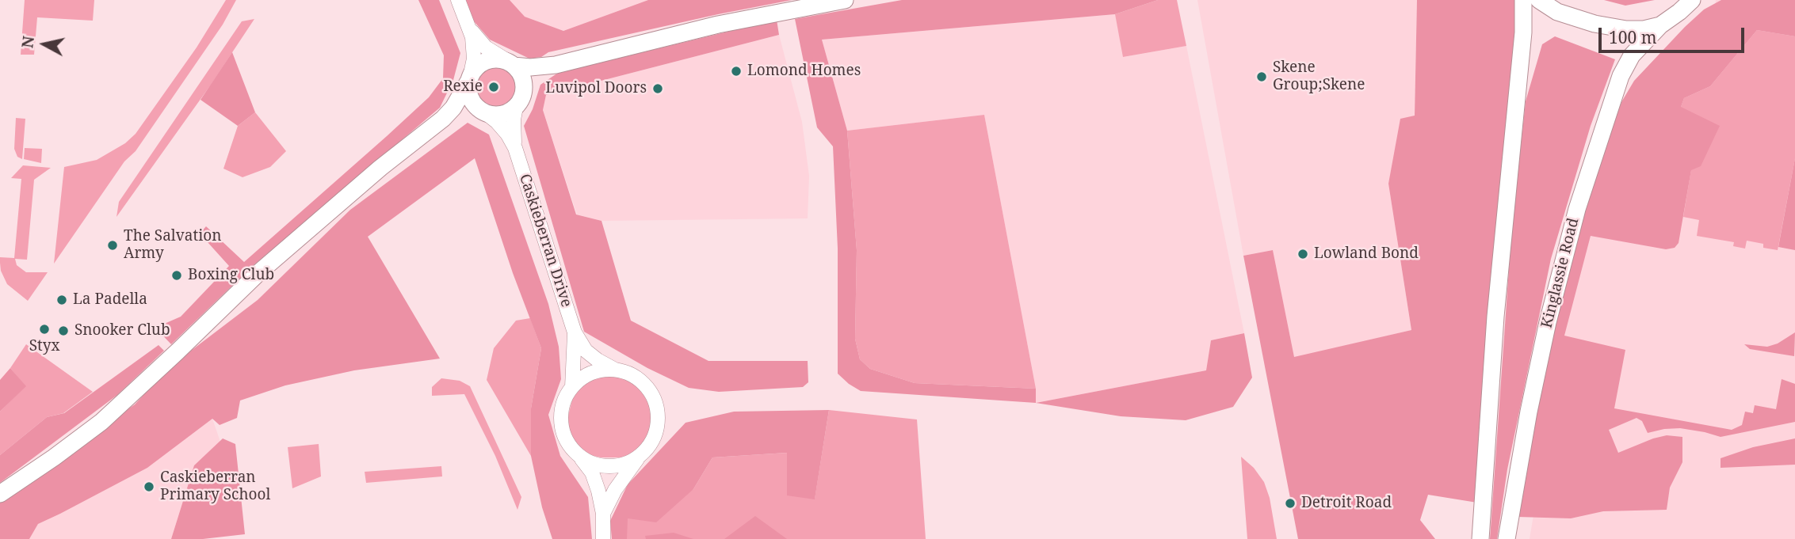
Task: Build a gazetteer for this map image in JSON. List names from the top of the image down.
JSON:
{
  "streets": {
    "main road": ["Kinglassie Road"],
    "street": ["Caskieberran Drive"]
  },
  "places": [
    "Lomond Homes",
    "Skene Group;Skene",
    "Rexie",
    "Luvipol Doors",
    "The Salvation Army",
    "Lowland Bond",
    "Boxing Club",
    "La Padella",
    "Styx",
    "Snooker Club",
    "Caskieberran Primary School",
    "Detroit Road"
  ],
  "scale_bar": "100 m",
  "north": "left"
}
